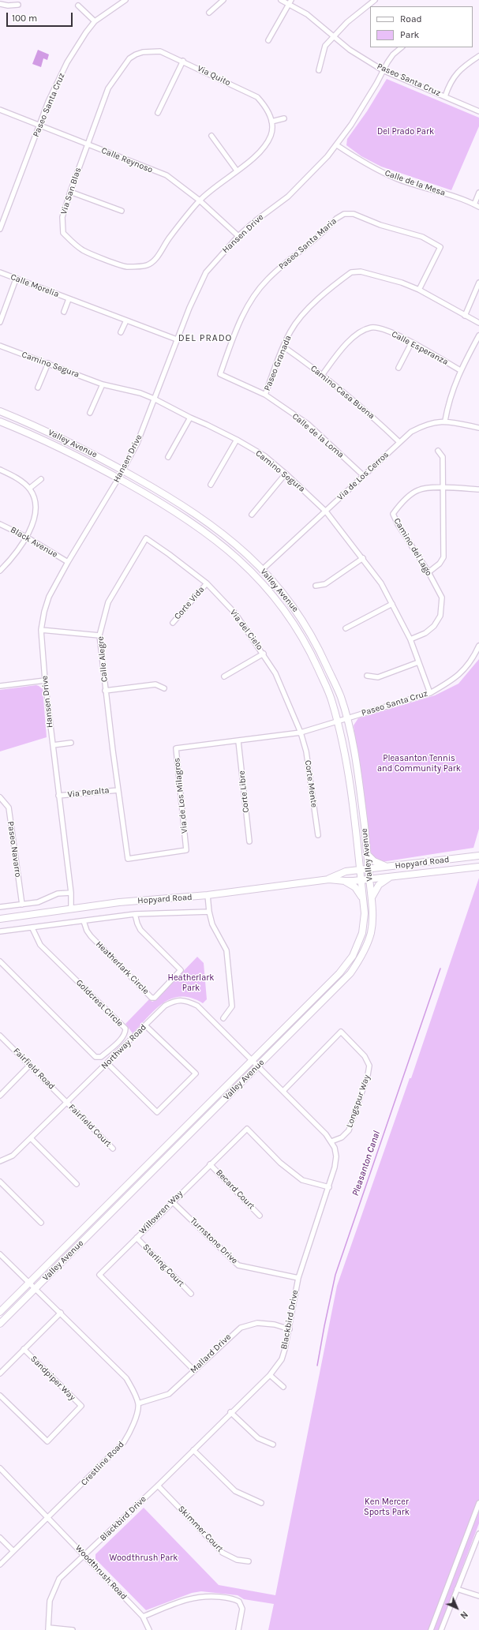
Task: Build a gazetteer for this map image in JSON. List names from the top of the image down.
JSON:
{
  "streets": {
    "main road": ["Valley Avenue", "Hopyard Road"],
    "street": [
      "Via Quito",
      "Paseo Santa Cruz",
      "Calle Reynoso",
      "Calle de la Mesa",
      "Via San Blas",
      "Hansen Drive",
      "Paseo Santa Maria",
      "Calle Morelia",
      "Calle Esperanza",
      "Paseo Granada",
      "Camino Segura",
      "Camino Casa Buena",
      "Calle de la Loma",
      "Via de Los Cerros",
      "Black Avenue",
      "Camino del Lago",
      "Corte Vida",
      "Via del Cielo",
      "Calle Alegre",
      "Corte Mente",
      "Corte Libre",
      "Via Peralta",
      "Via de Los Milagros",
      "Paseo Navarro",
      "Heatherlark Circle",
      "Goldcrest Circle",
      "Northway Road",
      "Fairfield Road",
      "Longspur Way",
      "Fairfield Court",
      "Becard Court",
      "Willowren Way",
      "Turnstone Drive",
      "Starling Court",
      "Blackbird Drive",
      "Mallard Drive",
      "Sandpiper Way",
      "Crestline Road",
      "Skimmer Court",
      "Woodthrush Road"
    ]
  },
  "crossings": [
    ["Via Quito", "Calle Reynoso"],
    ["Via Quito", "Via San Blas"],
    ["Paseo Santa Cruz", "Calle Reynoso"],
    ["Paseo Santa Cruz", "Hansen Drive"],
    ["Paseo Santa Cruz", "Camino Segura"],
    ["Paseo Santa Cruz", "Valley Avenue"],
    ["Paseo Santa Cruz", "Via de Los Milagros"],
    ["Calle Reynoso", "Via San Blas"],
    ["Calle Reynoso", "Hansen Drive"],
    ["Calle de la Mesa", "Hansen Drive"],
    ["Hansen Drive", "Calle Morelia"],
    ["Hansen Drive", "Camino Segura"],
    ["Hansen Drive", "Valley Avenue"],
    ["Hansen Drive", "Black Avenue"],
    ["Hansen Drive", "Via Peralta"],
    ["Hansen Drive", "Hopyard Road"],
    ["Paseo Santa Maria", "Paseo Granada"],
    ["Paseo Santa Maria", "Calle de la Loma"],
    ["Calle Esperanza", "Camino Casa Buena"],
    ["Paseo Granada", "Camino Casa Buena"],
    ["Paseo Granada", "Calle de la Loma"],
    ["Camino Segura", "Via de Los Cerros"],
    ["Camino Segura", "Camino del Lago"],
    ["Camino Casa Buena", "Via de Los Cerros"],
    ["Calle de la Loma", "Via de Los Cerros"],
    ["Valley Avenue", "Via de Los Cerros"],
    ["Valley Avenue", "Via de Los Milagros"],
    ["Valley Avenue", "Hopyard Road"],
    ["Valley Avenue", "Northway Road"],
    ["Valley Avenue", "Blackbird Drive"],
    ["Corte Vida", "Via del Cielo"],
    ["Via del Cielo", "Calle Alegre"],
    ["Via del Cielo", "Corte Mente"],
    ["Via del Cielo", "Via de Los Milagros"],
    ["Calle Alegre", "Via Peralta"],
    ["Calle Alegre", "Via de Los Milagros"],
    ["Corte Mente", "Via de Los Milagros"],
    ["Corte Libre", "Via de Los Milagros"],
    ["Via Peralta", "Via de Los Milagros"],
    ["Hopyard Road", "Heatherlark Circle"],
    ["Hopyard Road", "Goldcrest Circle"],
    ["Northway Road", "Fairfield Road"],
    ["Northway Road", "Fairfield Court"],
    ["Northway Road", "Blackbird Drive"],
    ["Fairfield Road", "Fairfield Court"],
    ["Longspur Way", "Blackbird Drive"],
    ["Becard Court", "Willowren Way"],
    ["Willowren Way", "Turnstone Drive"],
    ["Willowren Way", "Starling Court"],
    ["Willowren Way", "Blackbird Drive"],
    ["Willowren Way", "Mallard Drive"],
    ["Turnstone Drive", "Blackbird Drive"],
    ["Blackbird Drive", "Mallard Drive"],
    ["Blackbird Drive", "Skimmer Court"],
    ["Blackbird Drive", "Woodthrush Road"],
    ["Mallard Drive", "Crestline Road"],
    ["Crestline Road", "Woodthrush Road"]
  ],
  "districts": ["DEL PRADO"],
  "water": ["Pleasanton Canal"],
  "parks": [
    "Del Prado Park",
    "Pleasanton Tennis and Community Park",
    "Heatherlark Park",
    "Ken Mercer Sports Park",
    "Woodthrush Park"
  ],
  "legend": ["Road", "Park"],
  "scale_bar": "100 m",
  "north": "bottom right"
}
